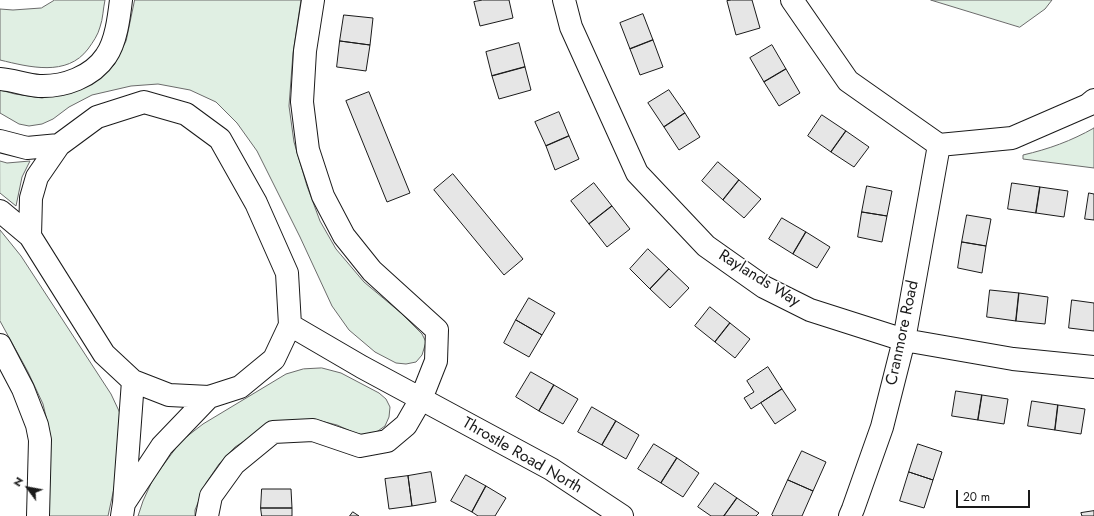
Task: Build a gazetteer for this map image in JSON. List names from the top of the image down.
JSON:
{
  "streets": {
    "street": ["Raylands Way", "Cranmore Road", "Throstle Road North"]
  },
  "crossings": [
    ["Raylands Way", "Cranmore Road"]
  ],
  "scale_bar": "20 m",
  "north": "top left"
}
